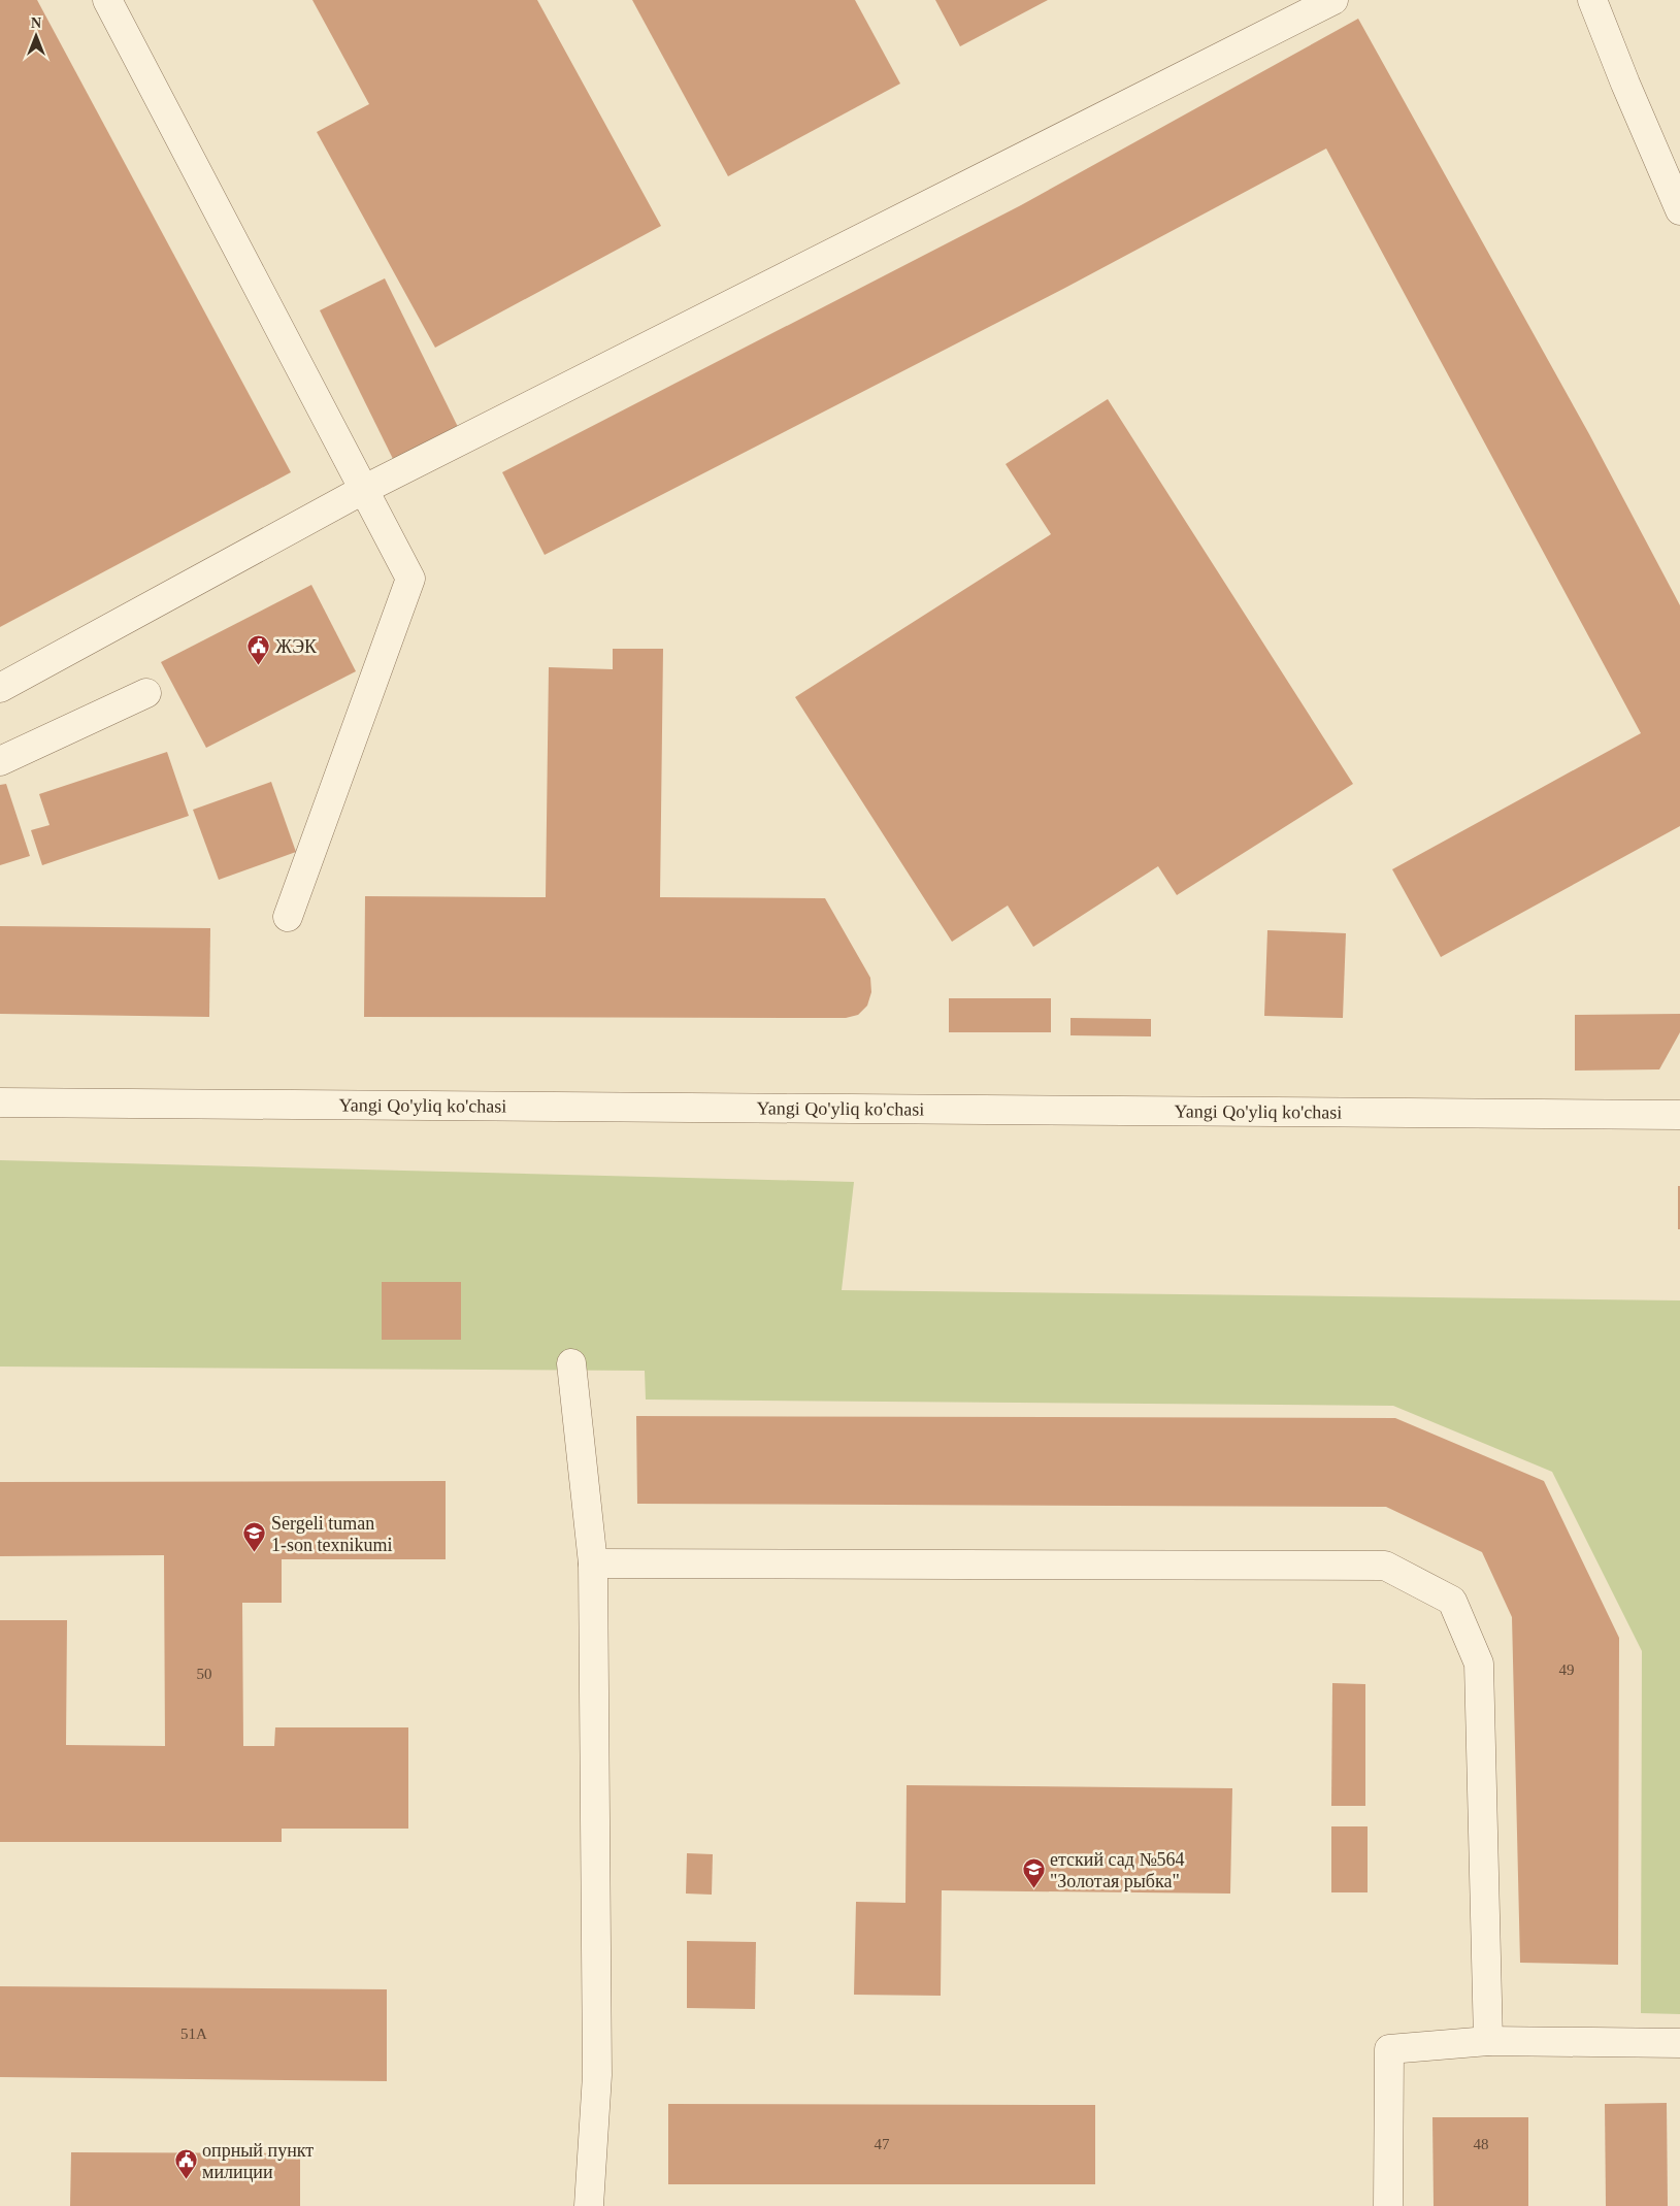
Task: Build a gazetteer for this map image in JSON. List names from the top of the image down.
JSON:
{
  "streets": {
    "street": ["Yangi Qo'yliq ko'chasi"]
  },
  "places": {
    "public building": ["ЖЭК", "опрный пункт милиции"],
    "school or university": ["Sergeli tuman 1-son texnikumi", "етский сад №564 \"Золотая рыбка\""]
  },
  "house_numbers": [
    "49",
    "50",
    "51А",
    "47",
    "48"
  ],
  "north": "top"
}
